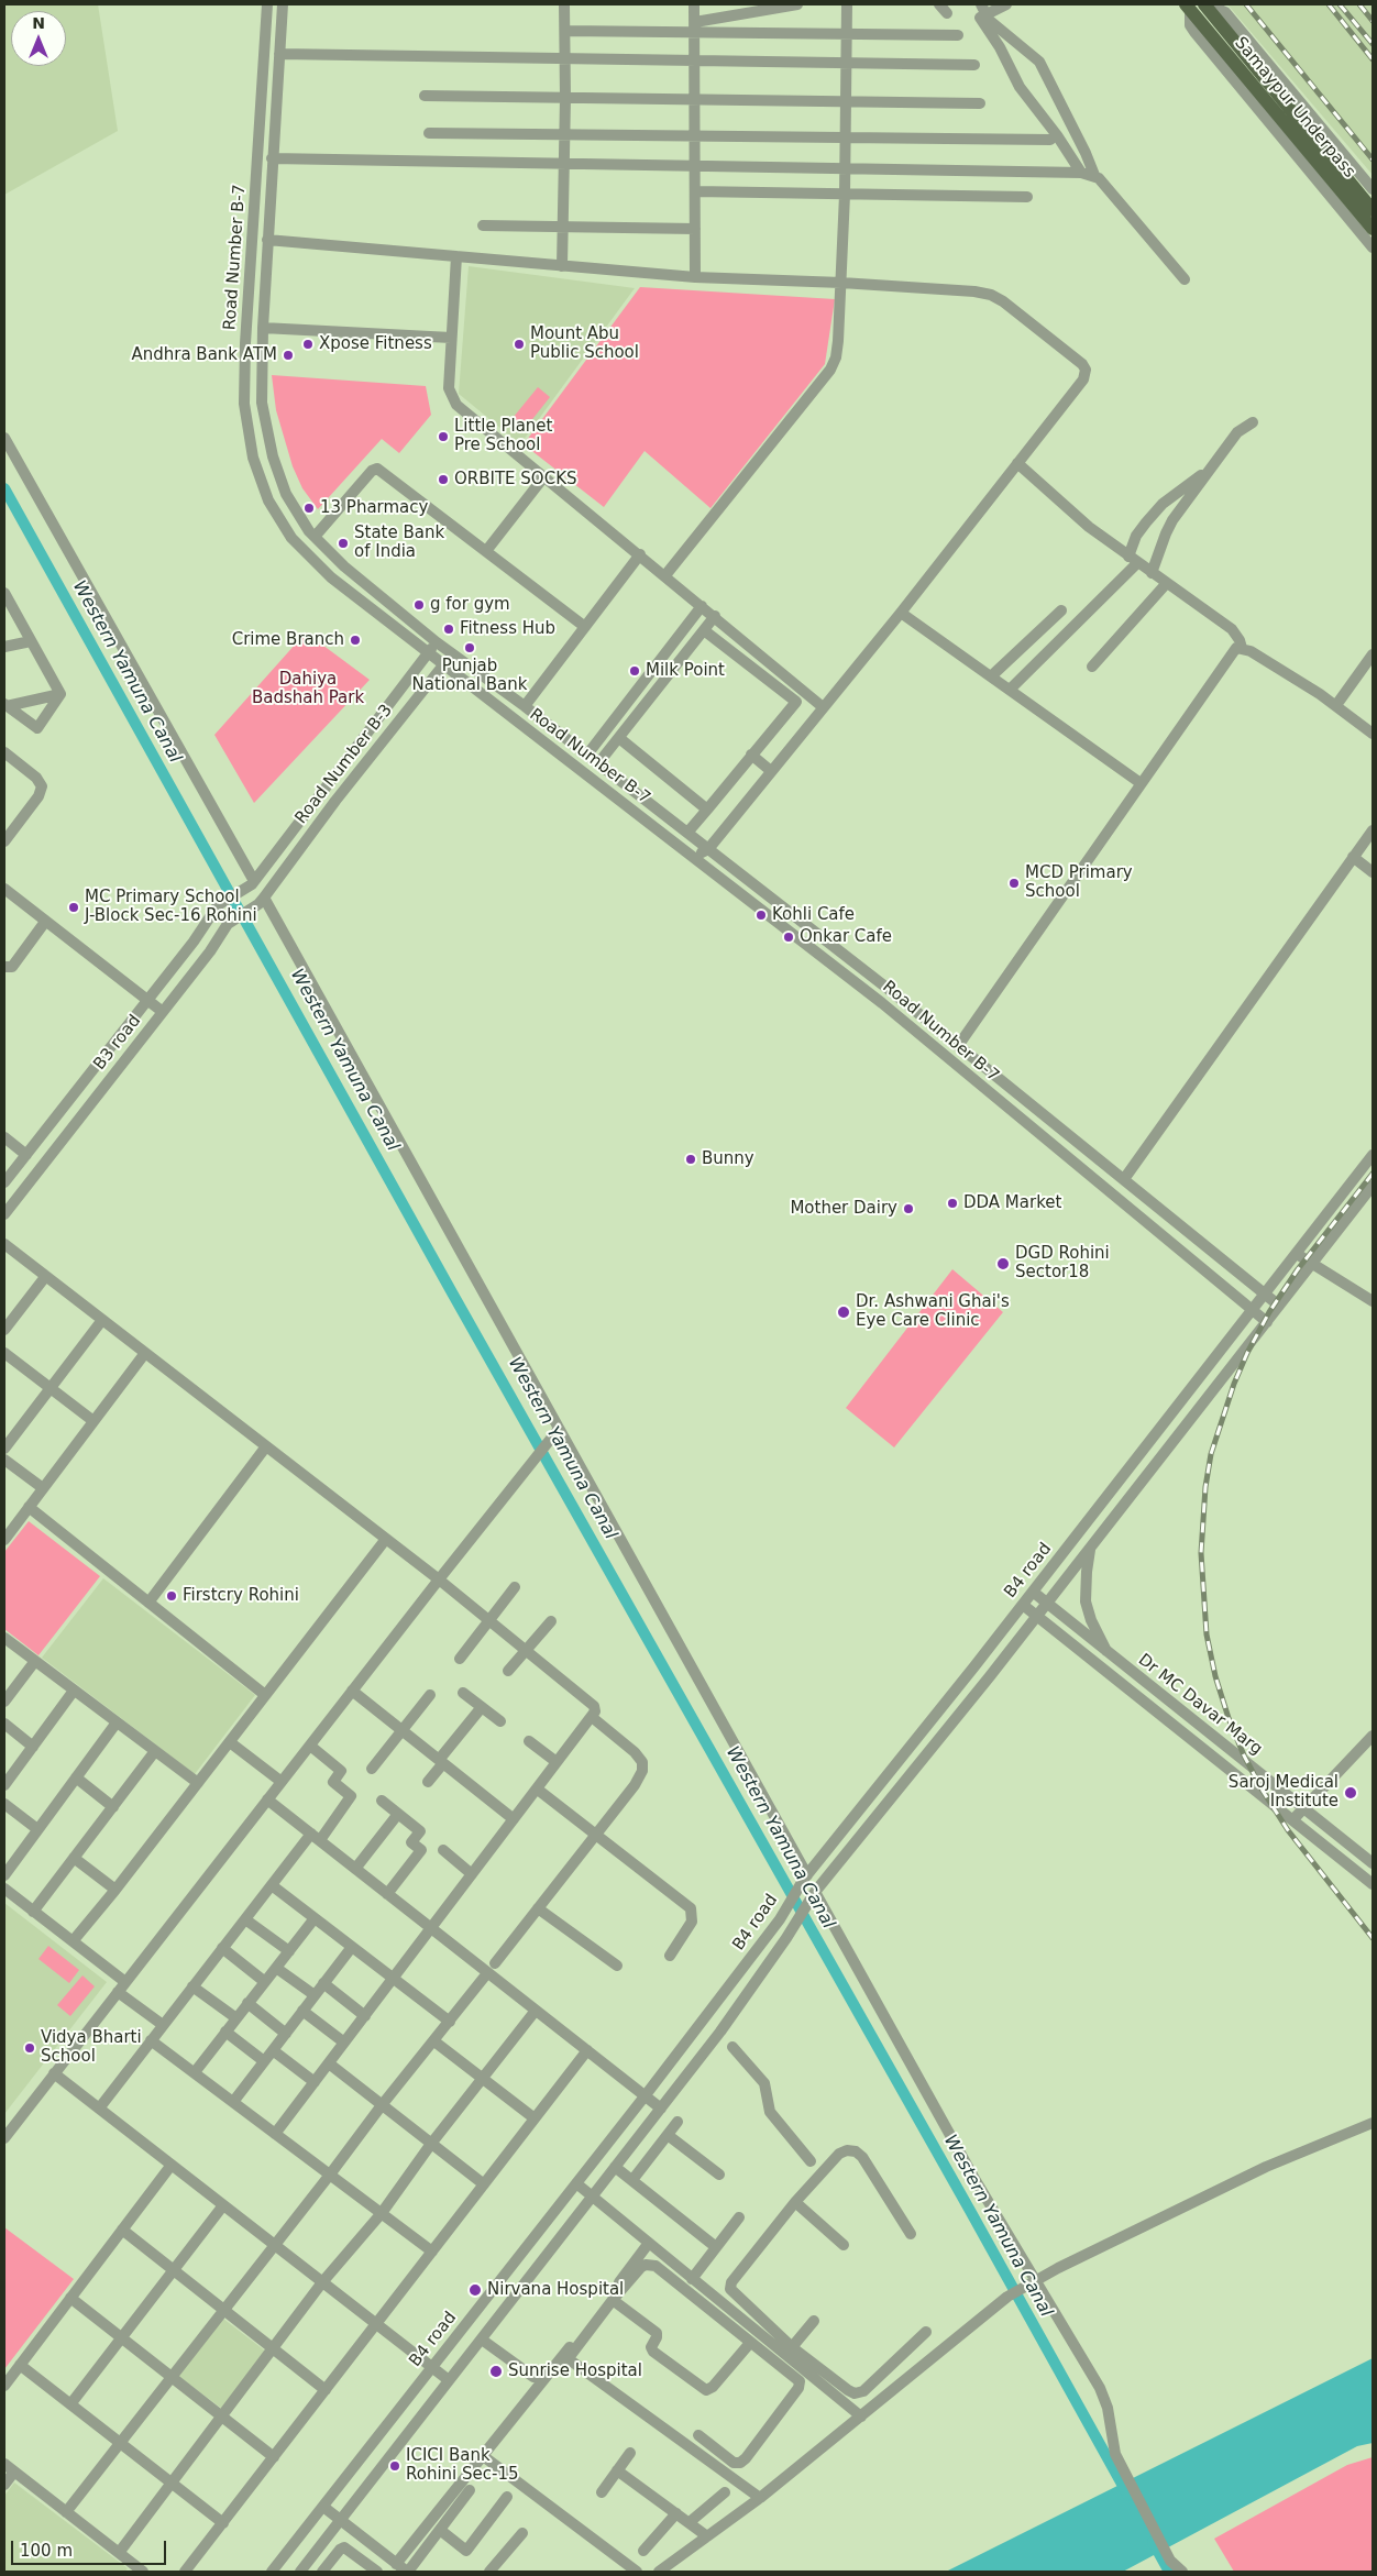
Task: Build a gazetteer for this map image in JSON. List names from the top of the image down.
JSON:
{
  "streets": {
    "main road": ["Samaypur Underpass"],
    "street": [
      "Road Number B-7",
      "Road Number B-3",
      "B3 road",
      "B4 road",
      "Dr MC Davar Marg"
    ]
  },
  "crossings": [
    ["Road Number B-7", "Road Number B-3"],
    ["Road Number B-7", "B4 road"],
    ["Road Number B-3", "B3 road"],
    ["B4 road", "Dr MC Davar Marg"]
  ],
  "water": ["Western Yamuna Canal"],
  "parks": ["Dahiya Badshah Park"],
  "places": [
    "Xpose Fitness",
    "Mount Abu Public School",
    "Andhra Bank ATM",
    "Little Planet Pre School",
    "ORBITE SOCKS",
    "13 Pharmacy",
    "State Bank of India",
    "g for gym",
    "Fitness Hub",
    "Crime Branch",
    "Punjab National Bank",
    "Milk Point",
    "MCD Primary School",
    "MC Primary School J-Block Sec-16 Rohini",
    "Kohli Cafe",
    "Onkar Cafe",
    "Bunny",
    "DDA Market",
    "Mother Dairy",
    "DGD Rohini Sector18",
    "Dr. Ashwani Ghai's Eye Care Clinic",
    "Firstcry Rohini",
    "Saroj Medical Institute",
    "Vidya Bharti School",
    "Nirvana Hospital",
    "Sunrise Hospital",
    "ICICI Bank Rohini Sec-15"
  ],
  "scale_bar": "100 m",
  "north": "top"
}
